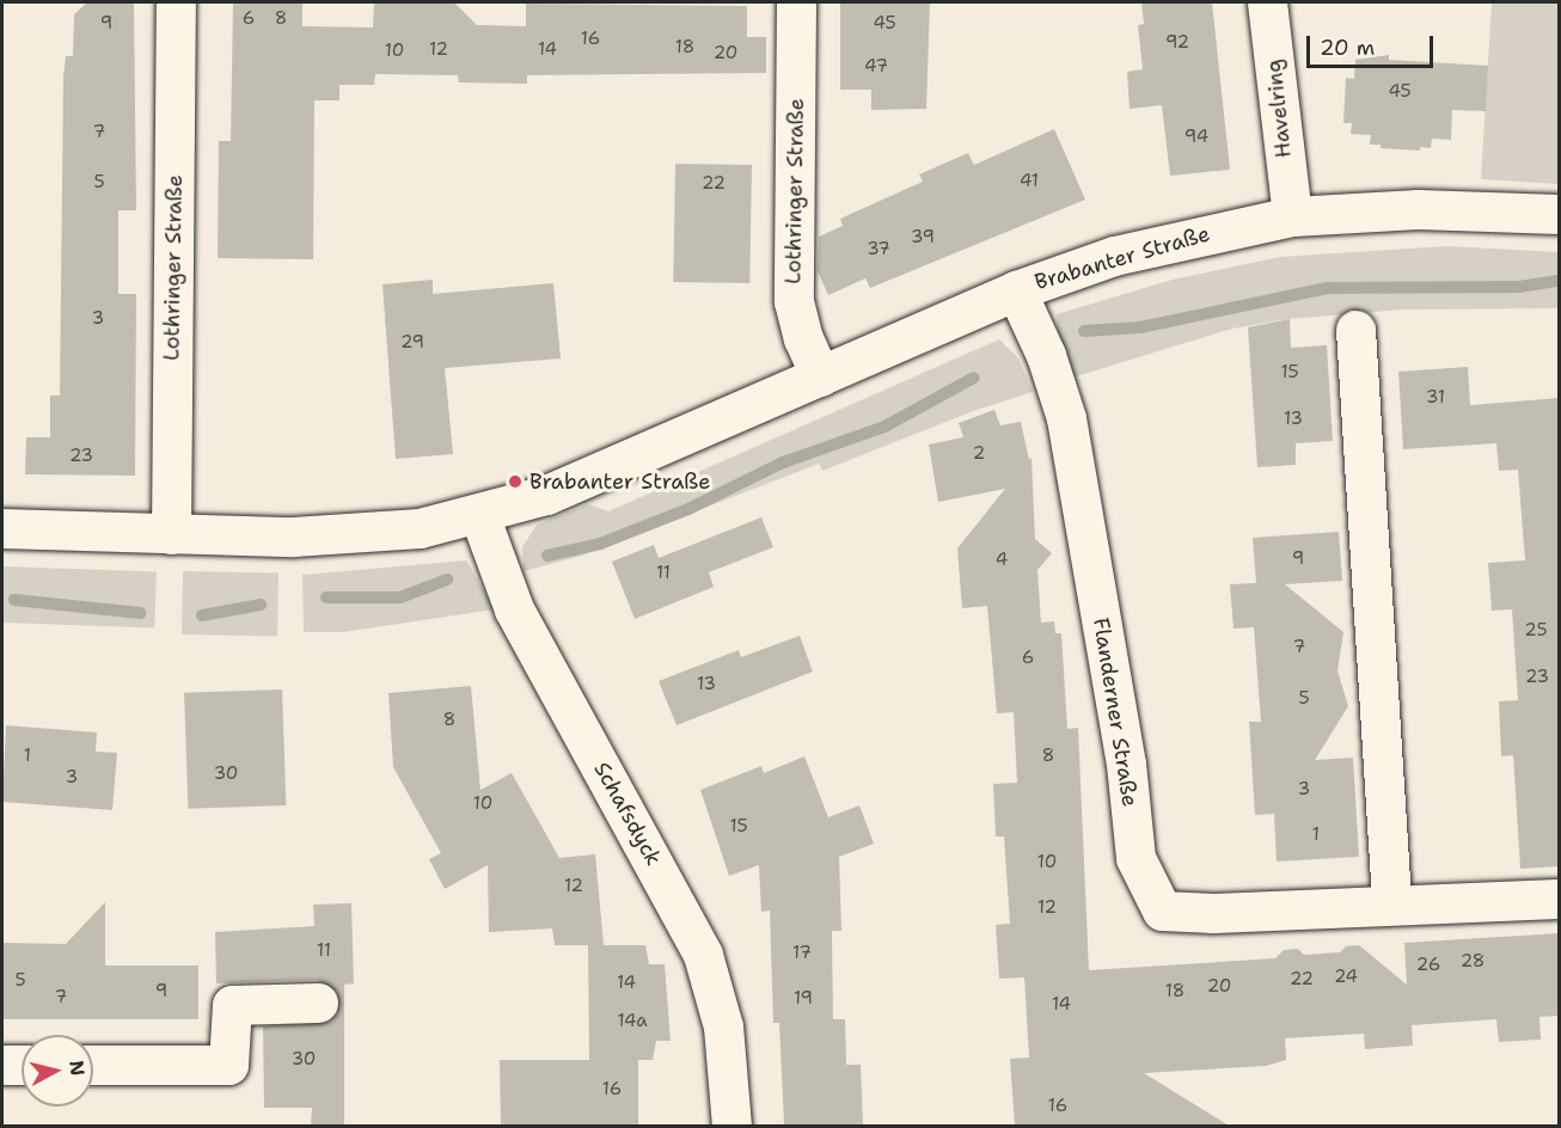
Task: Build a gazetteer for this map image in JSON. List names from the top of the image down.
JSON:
{
  "streets": {
    "street": [
      "Havelring",
      "Lothringer Straße",
      "Brabanter Straße",
      "Flanderner Straße",
      "Schafsdyck"
    ]
  },
  "crossings": [
    ["Havelring", "Brabanter Straße"],
    ["Lothringer Straße", "Brabanter Straße"],
    ["Brabanter Straße", "Flanderner Straße"],
    ["Brabanter Straße", "Schafsdyck"]
  ],
  "places": ["Brabanter Straße"],
  "house_numbers": [
    "6",
    "8",
    "9",
    "45",
    "16",
    "92",
    "18",
    "12",
    "14",
    "10",
    "20",
    "47",
    "45",
    "7",
    "94",
    "41",
    "5",
    "22",
    "39",
    "37",
    "3",
    "29",
    "15",
    "31",
    "13",
    "2",
    "23",
    "9",
    "4",
    "11",
    "25",
    "7",
    "6",
    "23",
    "13",
    "5",
    "8",
    "1",
    "8",
    "30",
    "3",
    "3",
    "10",
    "15",
    "1",
    "10",
    "12",
    "12",
    "11",
    "17",
    "28",
    "26",
    "24",
    "22",
    "5",
    "14",
    "20",
    "9",
    "18",
    "7",
    "19",
    "14",
    "14a",
    "30",
    "16",
    "16"
  ],
  "scale_bar": "20 m",
  "north": "right"
}
